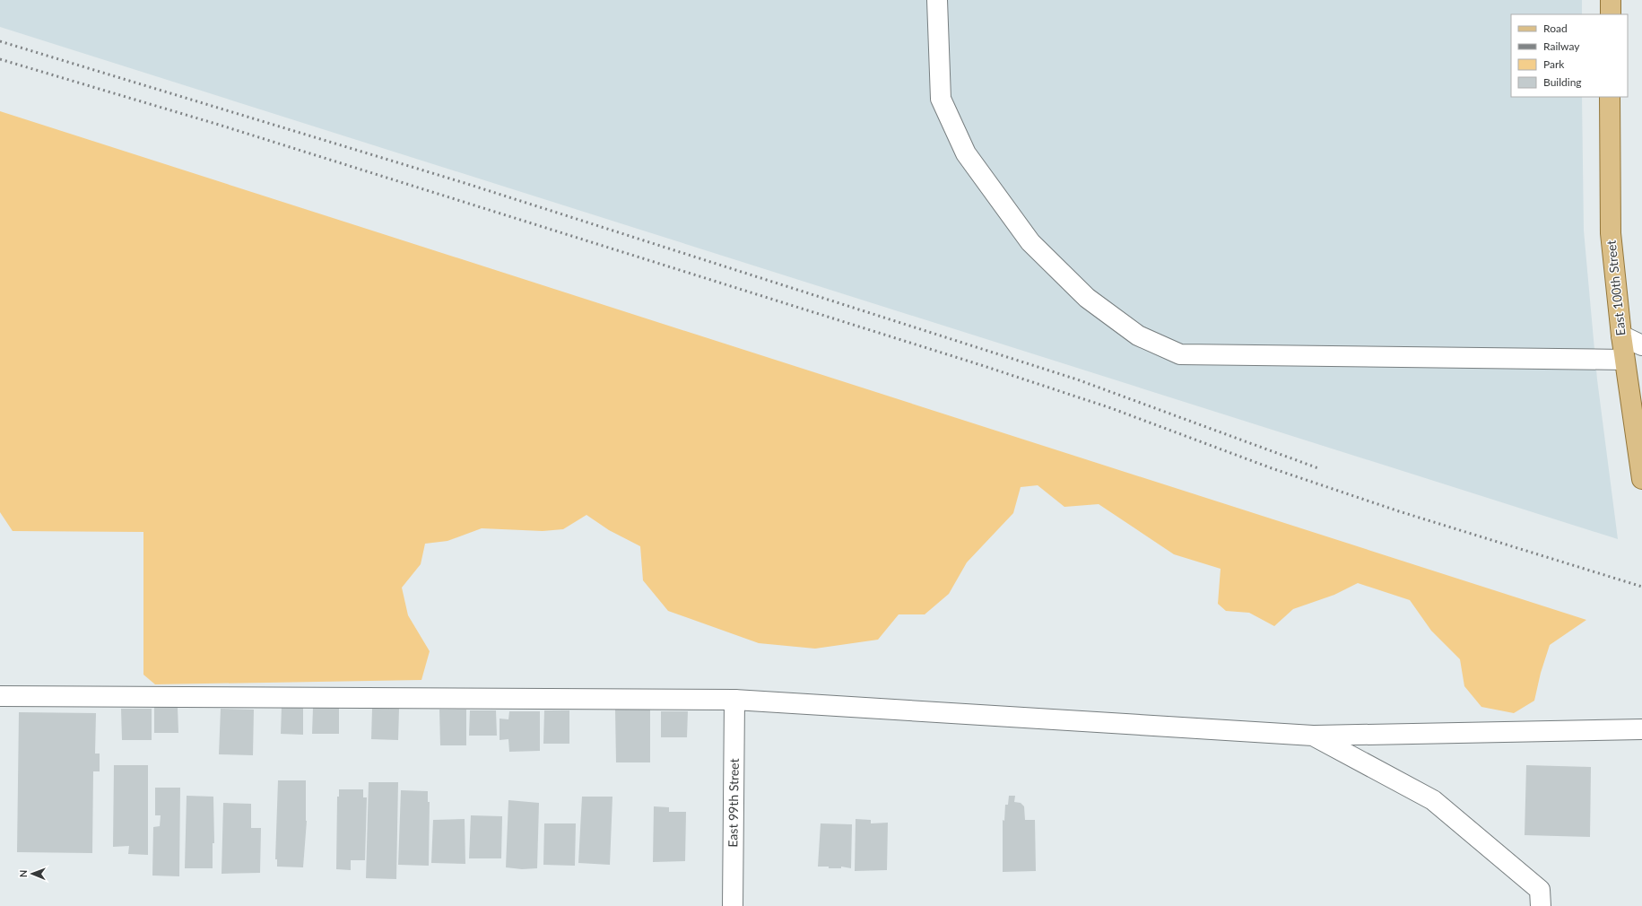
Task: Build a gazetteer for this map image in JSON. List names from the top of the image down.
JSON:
{
  "streets": {
    "main road": ["East 100th Street"],
    "street": ["East 99th Street"]
  },
  "legend": [
    "Road",
    "Railway",
    "Park",
    "Building"
  ],
  "north": "left"
}
